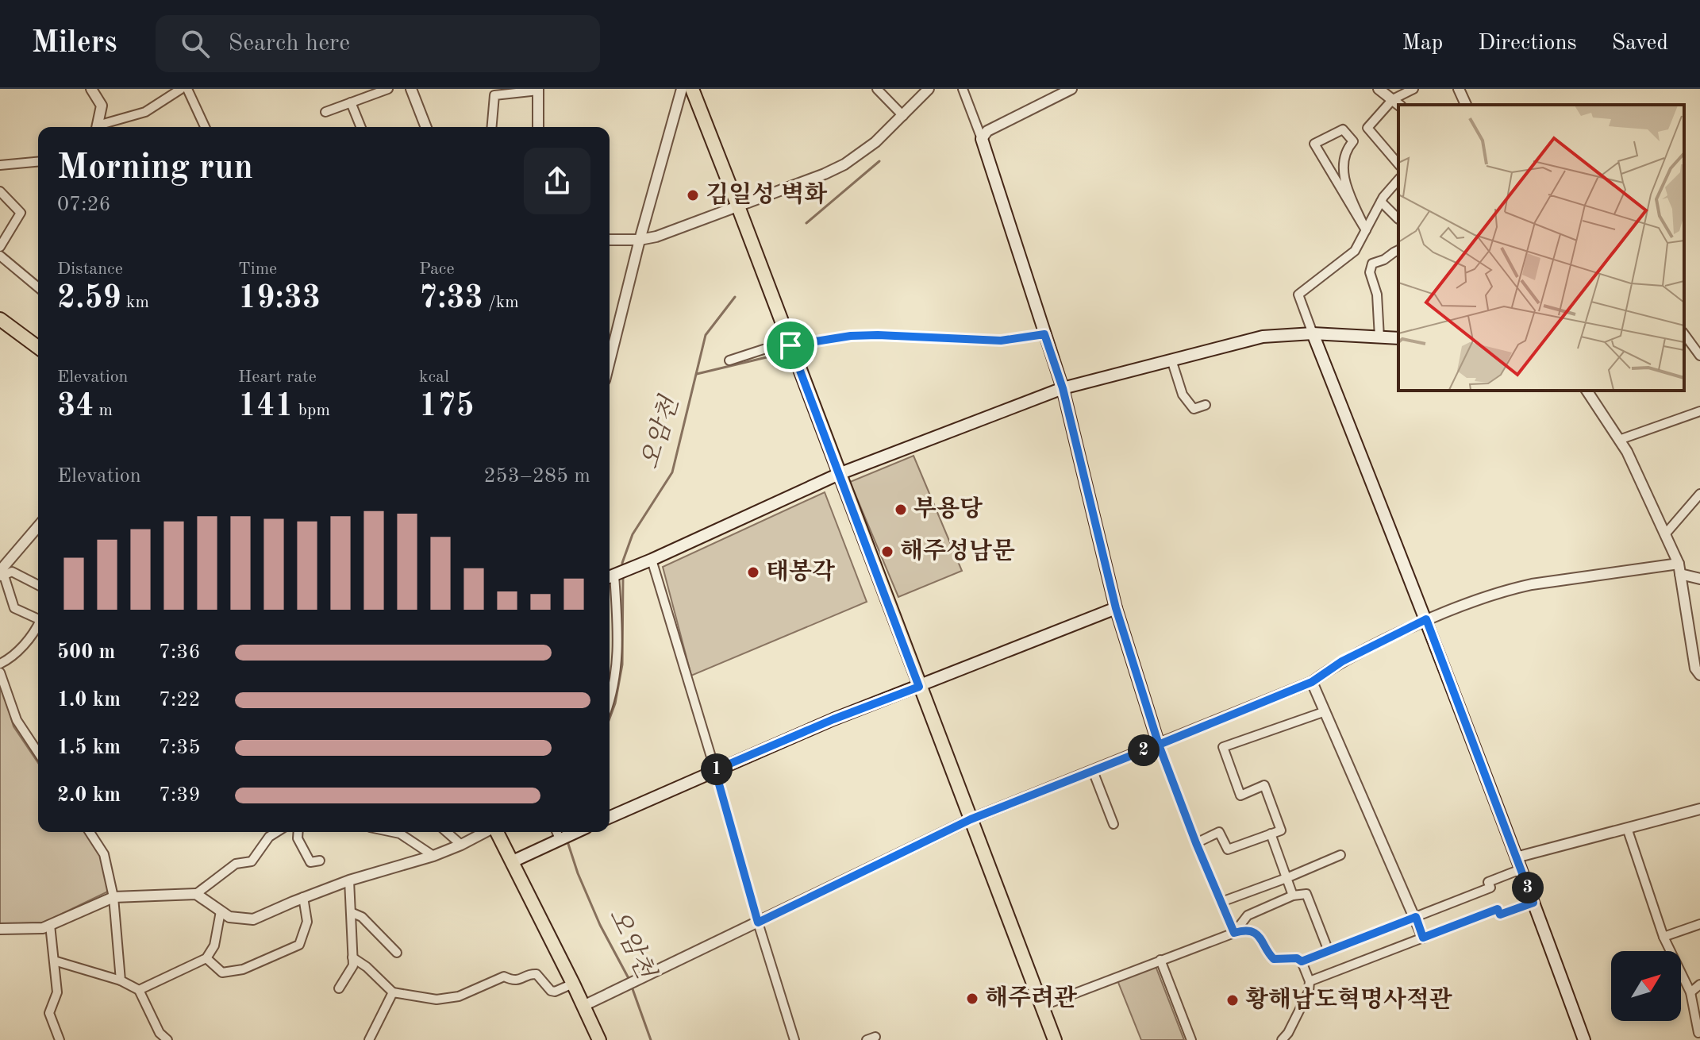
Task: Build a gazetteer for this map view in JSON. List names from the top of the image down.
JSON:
{
  "water": ["오암천"],
  "places": [
    "김일성 벽화",
    "부용당",
    "해주성남문",
    "태봉각",
    "해주려관",
    "황해남도혁명사적관"
  ],
  "north": "top right",
  "page": {
    "header": "Milers",
    "search": "Search here",
    "nav": ["Map", "Directions", "Saved"],
    "heading": ["Morning run", "07:26"],
    "stats": [
      ["Distance", "2.59 km"],
      ["Time", "19:33"],
      ["Pace", "7:33 /km"],
      ["Elevation", "34 m"],
      ["Heart rate", "141 bpm"],
      ["kcal", "175"]
    ],
    "chart": ["Elevation", "253–285 m"],
    "list": [
      {
        "name": "500 m",
        "note": "7:36"
      },
      {
        "name": "1.0 km",
        "note": "7:22"
      },
      {
        "name": "1.5 km",
        "note": "7:35"
      },
      {
        "name": "2.0 km",
        "note": "7:39"
      }
    ],
    "pins": ["2", "1", "3"]
  }
}
